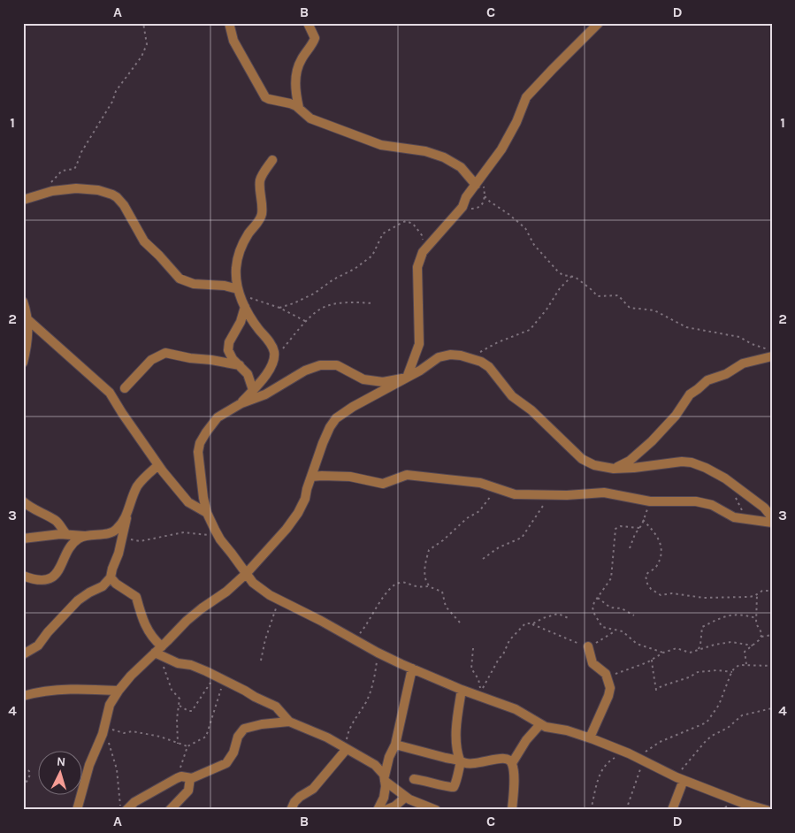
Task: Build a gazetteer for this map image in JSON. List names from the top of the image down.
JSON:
{
  "north": "top",
  "grid": {
    "columns": [
      "A",
      "B",
      "C",
      "D"
    ],
    "rows": [
      "1",
      "2",
      "3",
      "4"
    ]
  }
}
